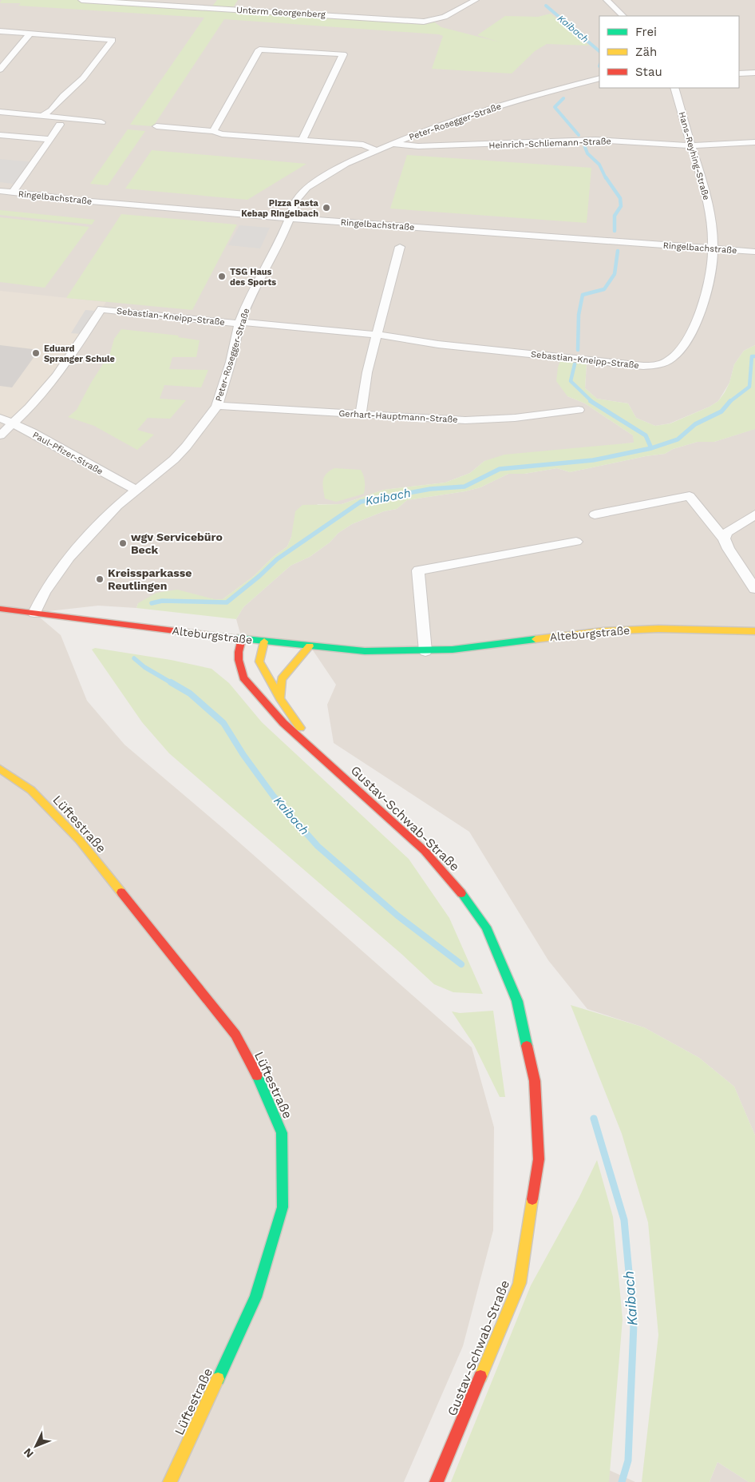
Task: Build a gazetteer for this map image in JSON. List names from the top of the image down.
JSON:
{
  "streets": {
    "street": [
      "Unterm Georgenberg",
      "Peter-Rosegger-Straße",
      "Heinrich-Schliemann-Straße",
      "Hans-Reyhing-Straße",
      "Ringelbachstraße",
      "Sebastian-Kneipp-Straße",
      "Gerhart-Hauptmann-Straße",
      "Paul-Pfizer-Straße",
      "Alteburgstraße",
      "Gustav-Schwab-Straße",
      "Lüftestraße"
    ]
  },
  "crossings": [
    ["Peter-Rosegger-Straße", "Heinrich-Schliemann-Straße"],
    ["Peter-Rosegger-Straße", "Ringelbachstraße"],
    ["Peter-Rosegger-Straße", "Sebastian-Kneipp-Straße"],
    ["Peter-Rosegger-Straße", "Gerhart-Hauptmann-Straße"],
    ["Peter-Rosegger-Straße", "Paul-Pfizer-Straße"],
    ["Peter-Rosegger-Straße", "Alteburgstraße"],
    ["Heinrich-Schliemann-Straße", "Hans-Reyhing-Straße"],
    ["Hans-Reyhing-Straße", "Ringelbachstraße"],
    ["Hans-Reyhing-Straße", "Sebastian-Kneipp-Straße"],
    ["Ringelbachstraße", "Sebastian-Kneipp-Straße"],
    ["Sebastian-Kneipp-Straße", "Paul-Pfizer-Straße"],
    ["Alteburgstraße", "Gustav-Schwab-Straße"]
  ],
  "water": ["Kaibach"],
  "places": [
    "Pizza Pasta Kebap Ringelbach",
    "TSG Haus des Sports",
    "Eduard Spranger Schule",
    "wgv Servicebüro Beck",
    "Kreissparkasse Reutlingen"
  ],
  "legend": ["Frei", "Zäh", "Stau"],
  "north": "bottom left"
}
